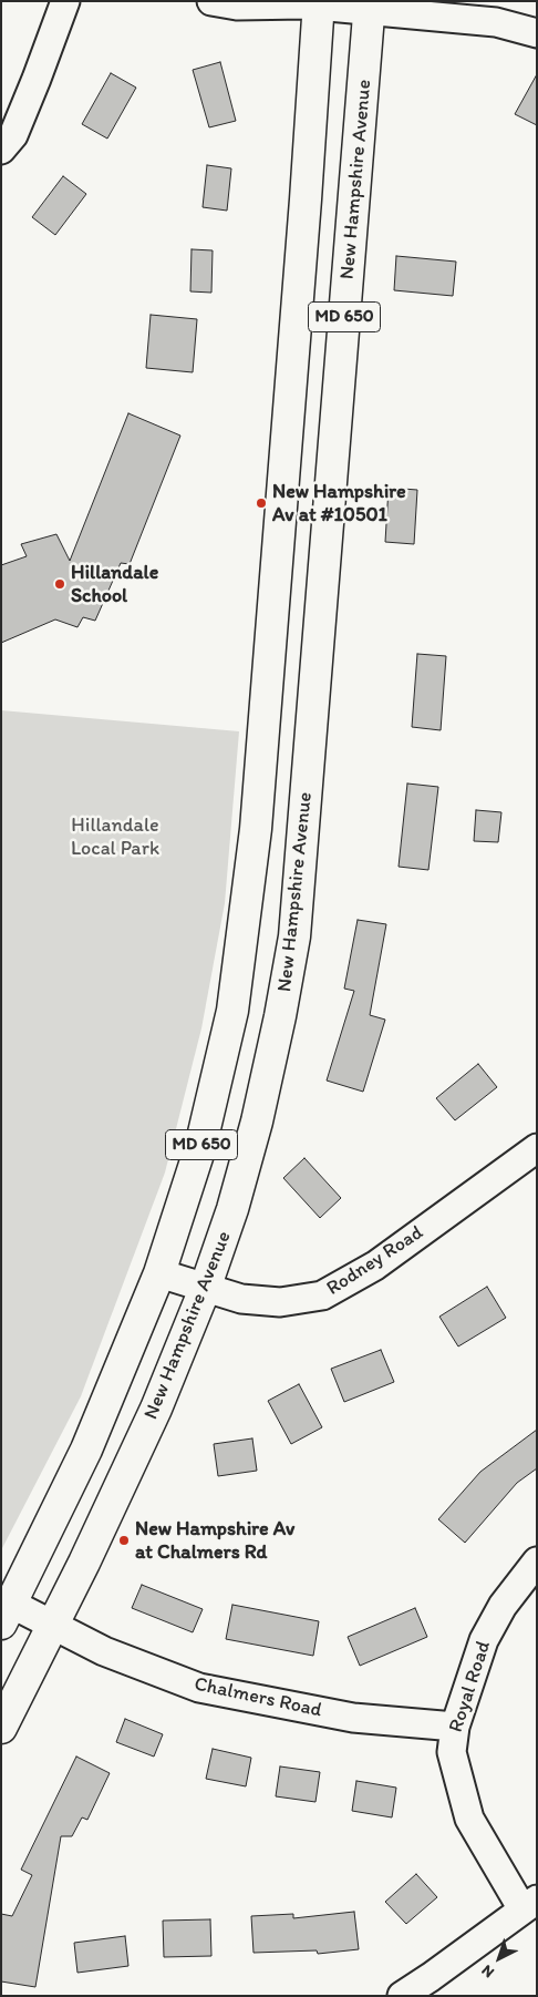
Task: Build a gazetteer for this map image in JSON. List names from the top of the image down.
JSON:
{
  "streets": {
    "main road": ["New Hampshire Avenue", "MD 650"],
    "street": ["Rodney Road", "Royal Road", "Chalmers Road"]
  },
  "crossings": [
    ["New Hampshire Avenue", "Rodney Road"],
    ["New Hampshire Avenue", "Chalmers Road"],
    ["MD 650", "Rodney Road"],
    ["MD 650", "Chalmers Road"],
    ["Royal Road", "Chalmers Road"]
  ],
  "parks": ["Hillandale Local Park"],
  "places": ["New Hampshire Av at #10501", "Hillandale School", "New Hampshire Av at Chalmers Rd"],
  "north": "bottom left"
}
